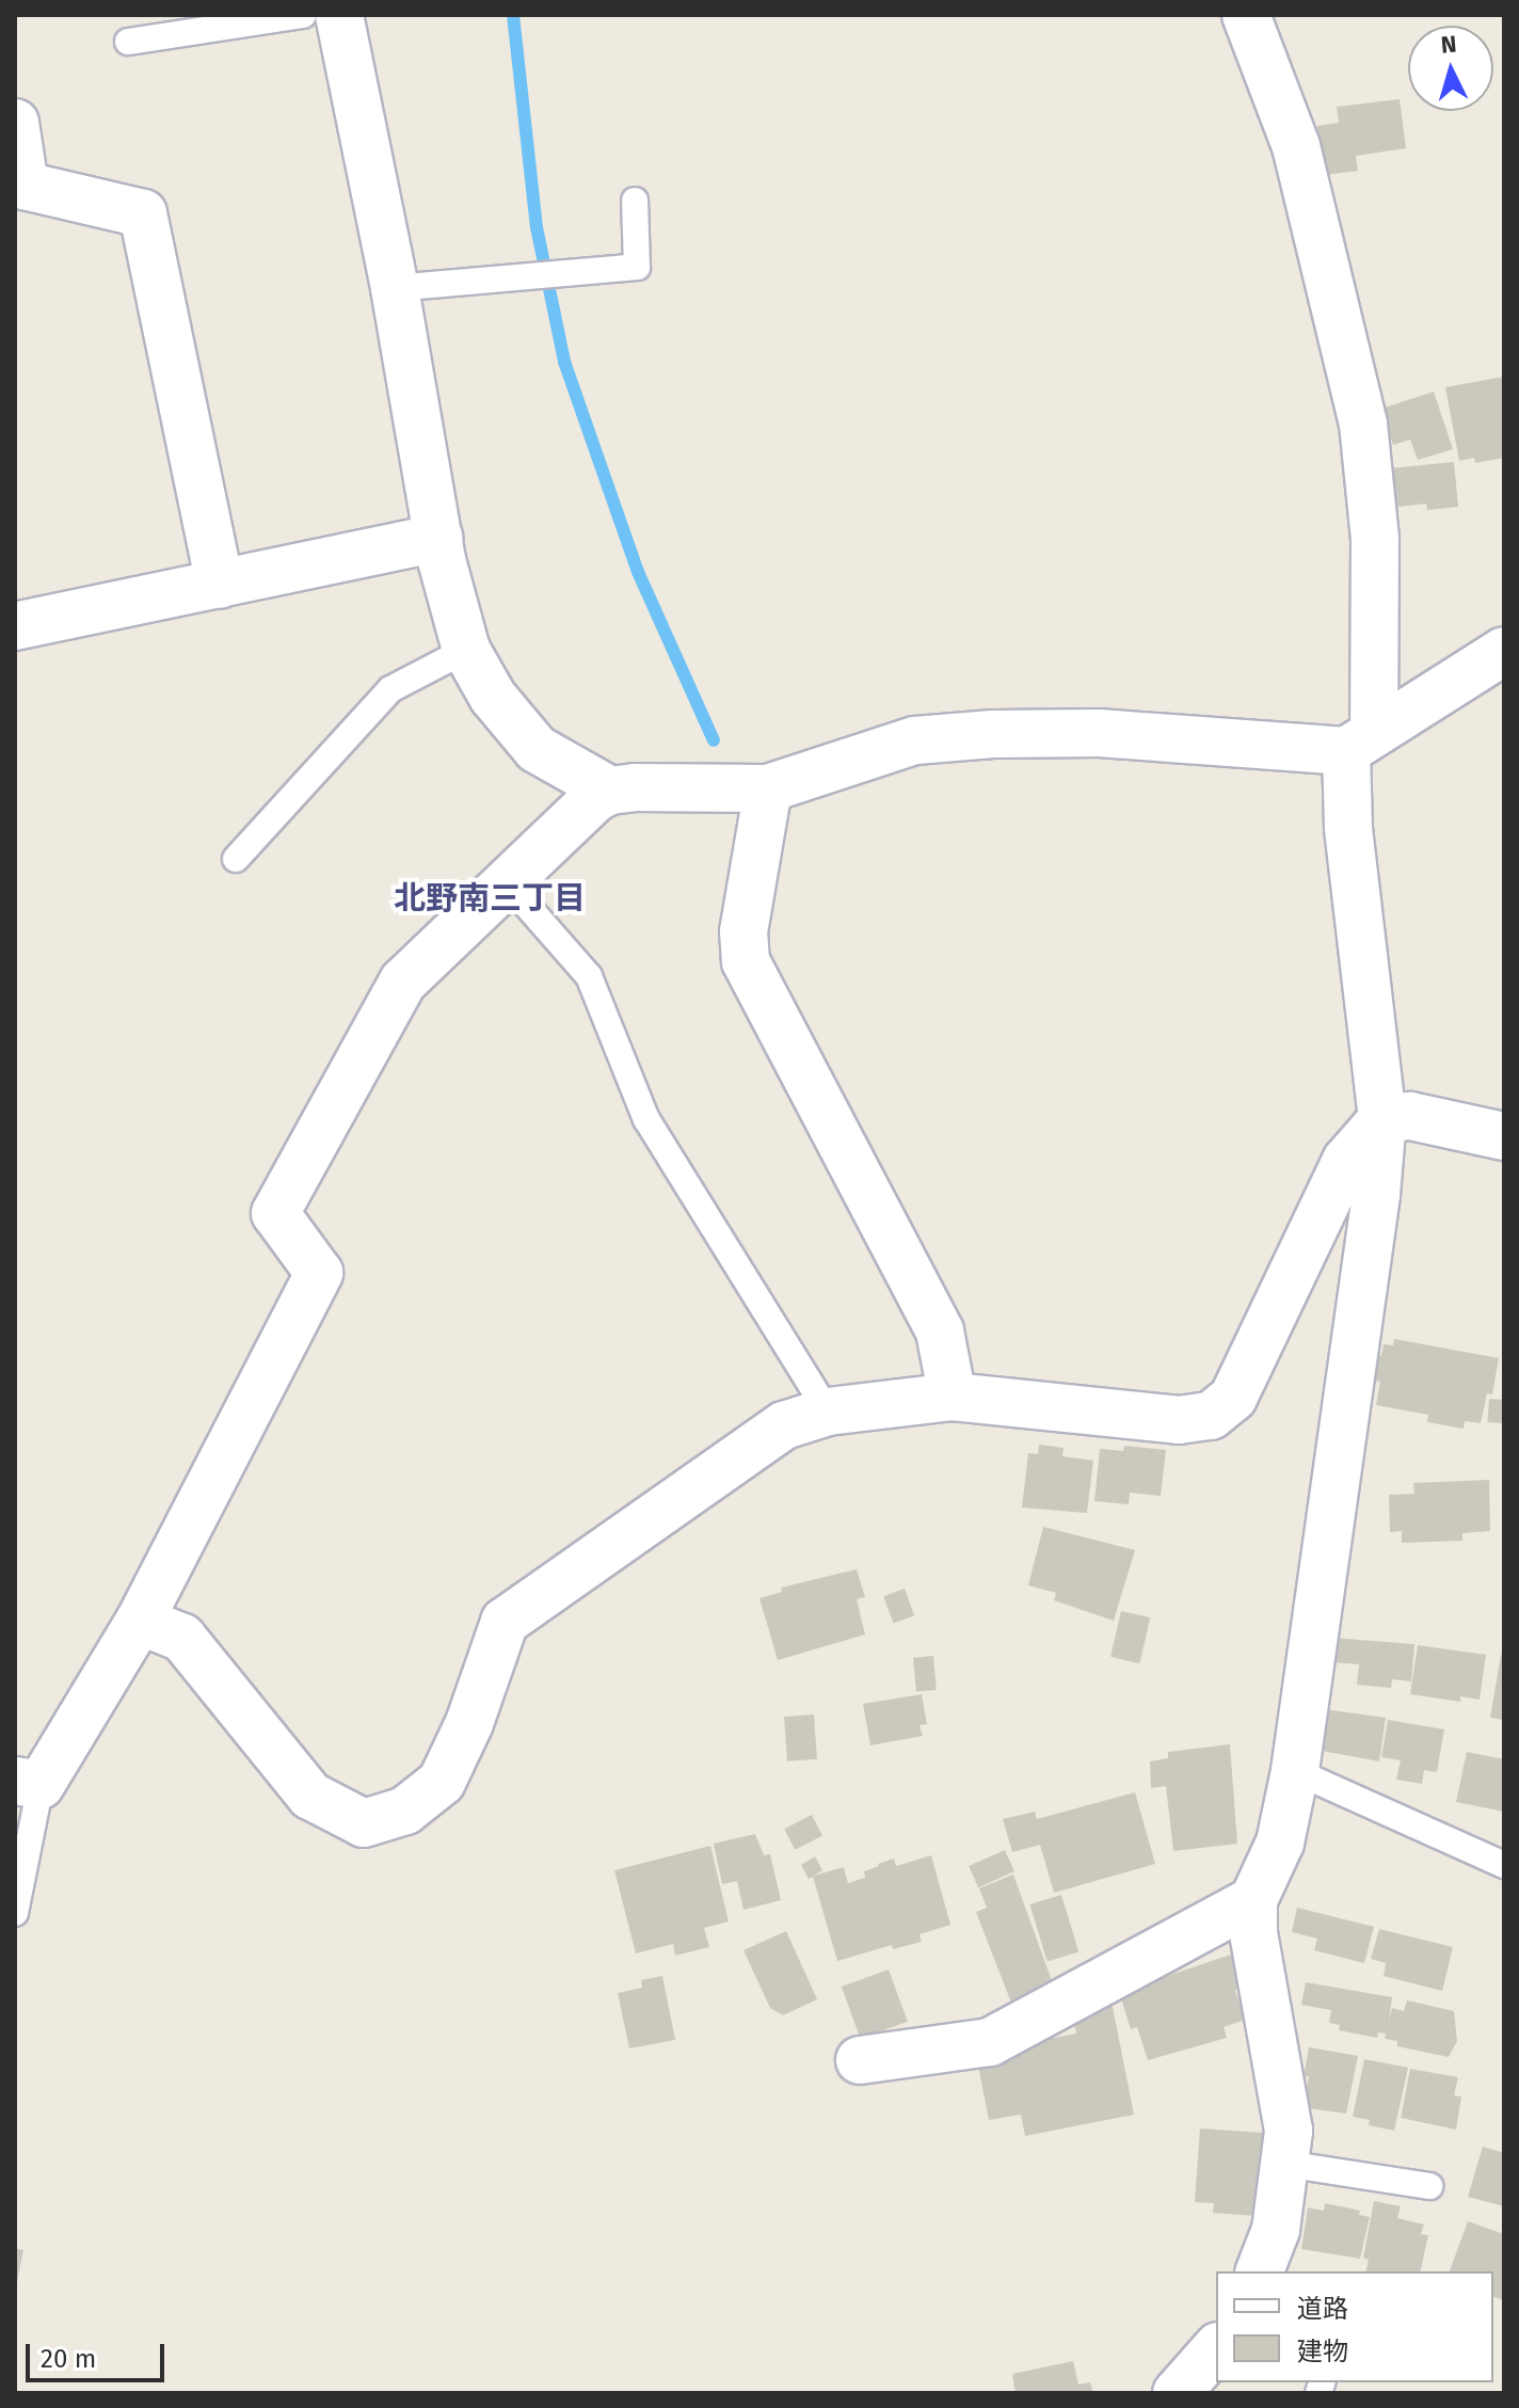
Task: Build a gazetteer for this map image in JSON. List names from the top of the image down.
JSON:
{
  "districts": ["北野南三丁目"],
  "legend": ["道路", "建物"],
  "scale_bar": "20 m",
  "north": "top"
}
